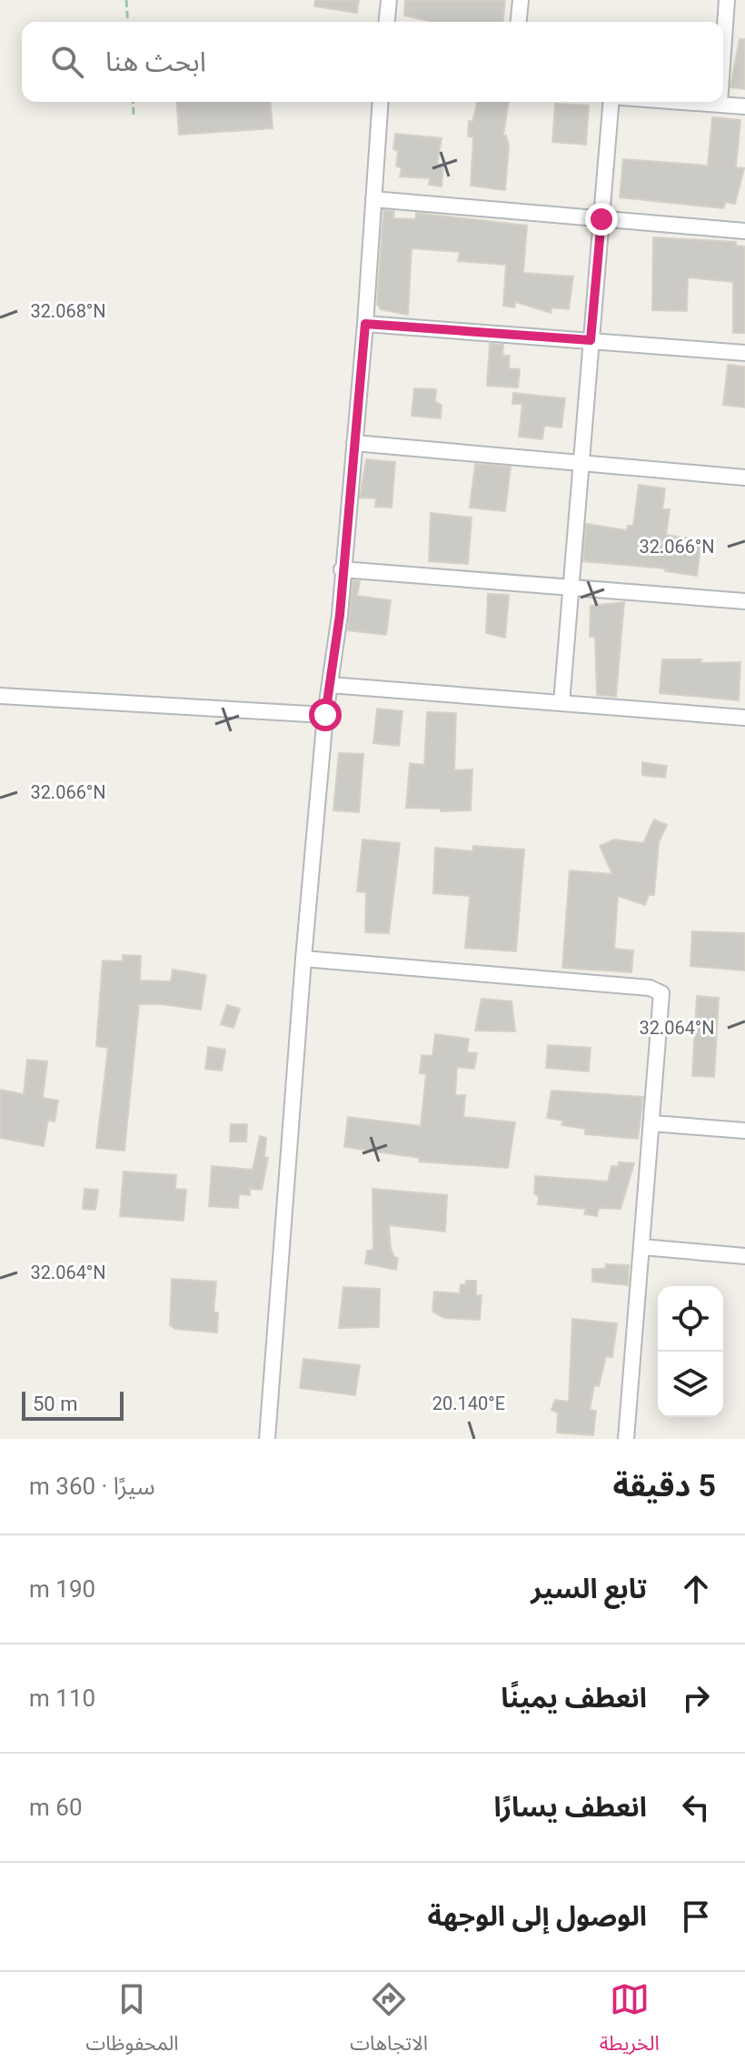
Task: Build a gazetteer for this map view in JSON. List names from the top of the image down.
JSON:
{
  "scale_bar": "50 m",
  "page": {
    "search": "ابحث هنا",
    "scale": "50 m",
    "heading": ["5 دقيقة", "سيرًا · 360 m"],
    "list": [
      ["تابع السير", "190 m"],
      ["انعطف يمينًا", "110 m"],
      ["انعطف يسارًا", "60 m"],
      "الوصول إلى الوجهة"
    ],
    "nav": ["الخريطة", "الاتجاهات", "المحفوظات"]
  },
  "coordinates": [
    "32.068°N",
    "32.066°N",
    "32.064°N",
    "20.140°E"
  ]
}
